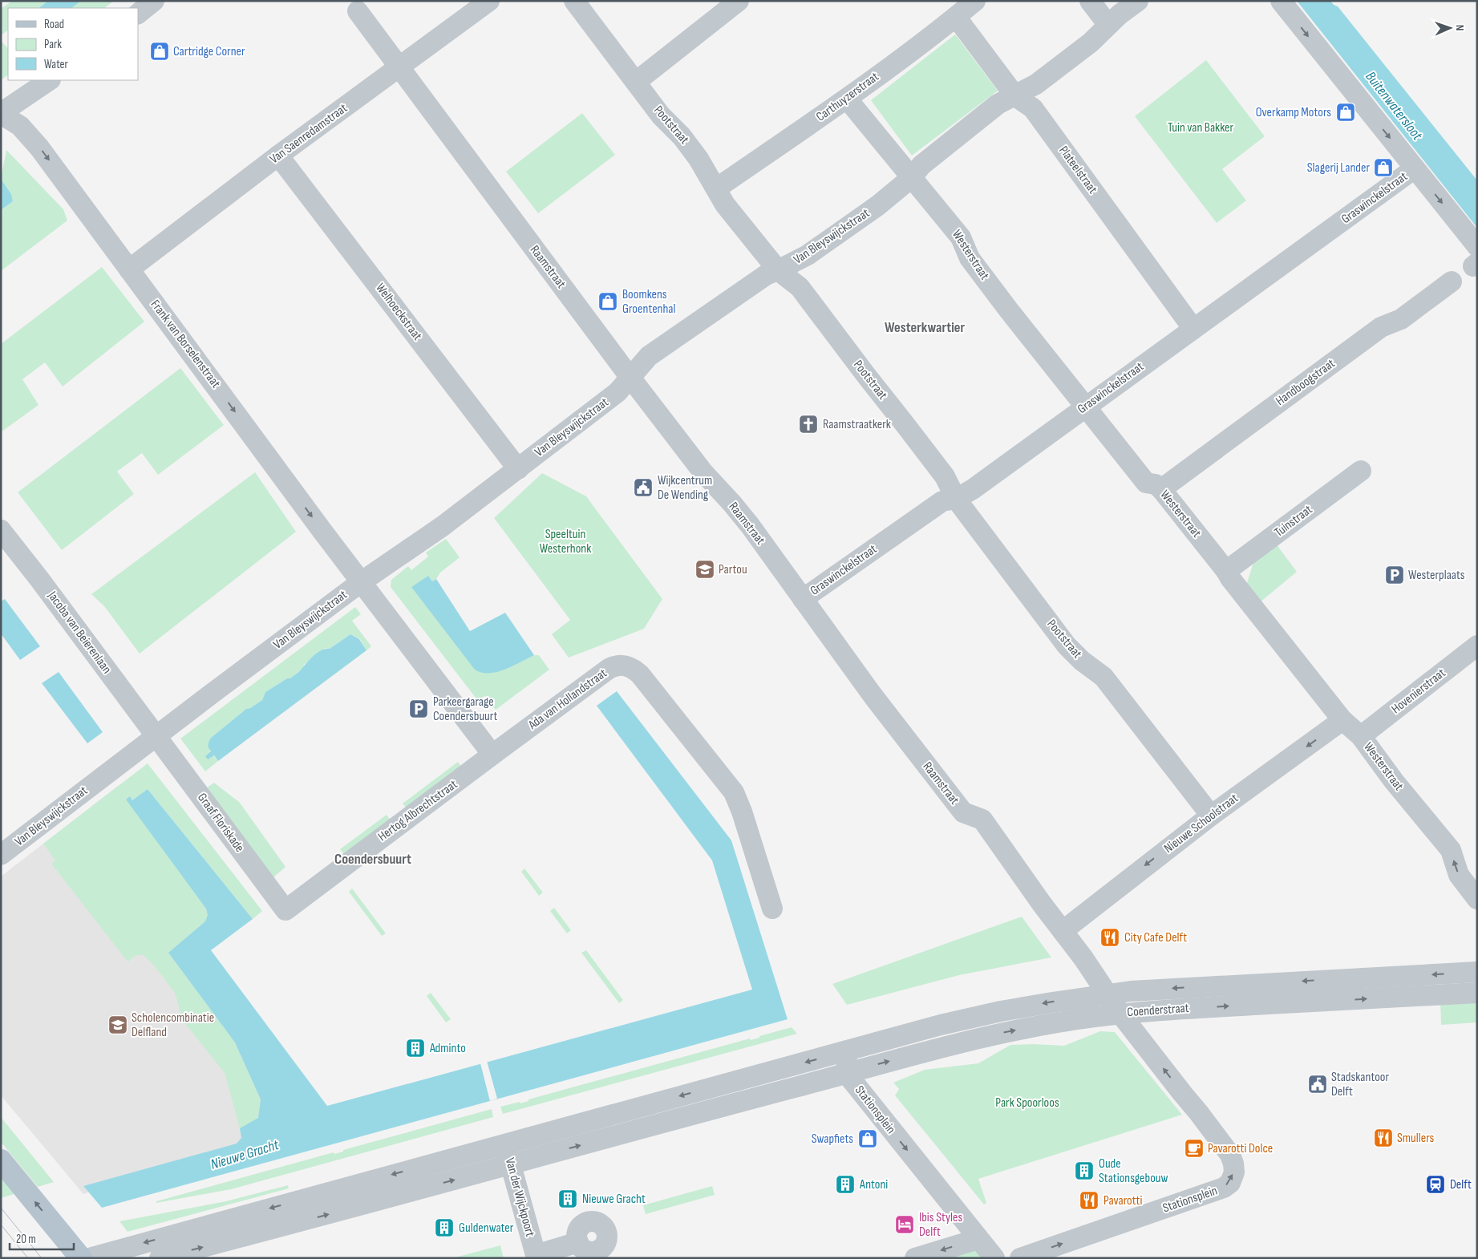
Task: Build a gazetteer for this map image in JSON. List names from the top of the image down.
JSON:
{
  "streets": {
    "street": [
      "Carthuyzerstraat",
      "Pootstraat",
      "Van Saenredamstraat",
      "Plateelstraat",
      "Graswinckelstraat",
      "Van Bleyswijckstraat",
      "Westerstraat",
      "Raamstraat",
      "Welhoeckstraat",
      "Frank van Borselenstraat",
      "Handboogstraat",
      "Tuinstraat",
      "Jacoba van Beierenlaan",
      "Hovenierstraat",
      "Ada van Hollandstraat",
      "Hertog Albrechtstraat",
      "Graaf Floriskade",
      "Nieuwe Schoolstraat",
      "Coenderstraat",
      "Stationsplein",
      "Van der Wijckpoort"
    ]
  },
  "crossings": [
    ["Carthuyzerstraat", "Pootstraat"],
    ["Carthuyzerstraat", "Plateelstraat"],
    ["Carthuyzerstraat", "Westerstraat"],
    ["Pootstraat", "Graswinckelstraat"],
    ["Pootstraat", "Van Bleyswijckstraat"],
    ["Pootstraat", "Nieuwe Schoolstraat"],
    ["Van Saenredamstraat", "Raamstraat"],
    ["Van Saenredamstraat", "Welhoeckstraat"],
    ["Van Saenredamstraat", "Frank van Borselenstraat"],
    ["Plateelstraat", "Graswinckelstraat"],
    ["Plateelstraat", "Van Bleyswijckstraat"],
    ["Graswinckelstraat", "Westerstraat"],
    ["Graswinckelstraat", "Raamstraat"],
    ["Van Bleyswijckstraat", "Westerstraat"],
    ["Van Bleyswijckstraat", "Raamstraat"],
    ["Van Bleyswijckstraat", "Welhoeckstraat"],
    ["Van Bleyswijckstraat", "Frank van Borselenstraat"],
    ["Van Bleyswijckstraat", "Jacoba van Beierenlaan"],
    ["Van Bleyswijckstraat", "Graaf Floriskade"],
    ["Westerstraat", "Handboogstraat"],
    ["Westerstraat", "Tuinstraat"],
    ["Westerstraat", "Hovenierstraat"],
    ["Westerstraat", "Nieuwe Schoolstraat"],
    ["Raamstraat", "Nieuwe Schoolstraat"],
    ["Raamstraat", "Coenderstraat"],
    ["Raamstraat", "Stationsplein"],
    ["Jacoba van Beierenlaan", "Graaf Floriskade"],
    ["Ada van Hollandstraat", "Hertog Albrechtstraat"],
    ["Hertog Albrechtstraat", "Graaf Floriskade"],
    ["Coenderstraat", "Stationsplein"]
  ],
  "one_way": ["Frank van Borselenstraat", "Nieuwe Schoolstraat"],
  "districts": ["Westerkwartier", "Coendersbuurt"],
  "water": ["Buitenwatersloot", "Nieuwe Gracht"],
  "parks": ["Tuin van Bakker", "Speeltuin Westerhonk", "Park Spoorloos"],
  "places": {
    "shop": [
      "Cartridge Corner",
      "Overkamp Motors",
      "Slagerij Lander",
      "Boomkens Groentenhal",
      "Swapfiets"
    ],
    "church": ["Raamstraatkerk"],
    "public building": ["Wijkcentrum De Wending", "Stadskantoor Delft"],
    "school or university": ["Partou", "Scholencombinatie Delfland"],
    "parking": ["Westerplaats", "Parkeergarage Coendersbuurt"],
    "restaurant": ["City Cafe Delft", "Smullers", "Pavarotti"],
    "building": [
      "Adminto",
      "Oude Stationsgebouw",
      "Antoni",
      "Nieuwe Gracht",
      "Guldenwater"
    ],
    "cafe": ["Pavarotti Dolce"],
    "station": ["Delft"],
    "hotel": ["Ibis Styles Delft"]
  },
  "legend": ["Road", "Park", "Water"],
  "scale_bar": "20 m",
  "north": "right"
}
